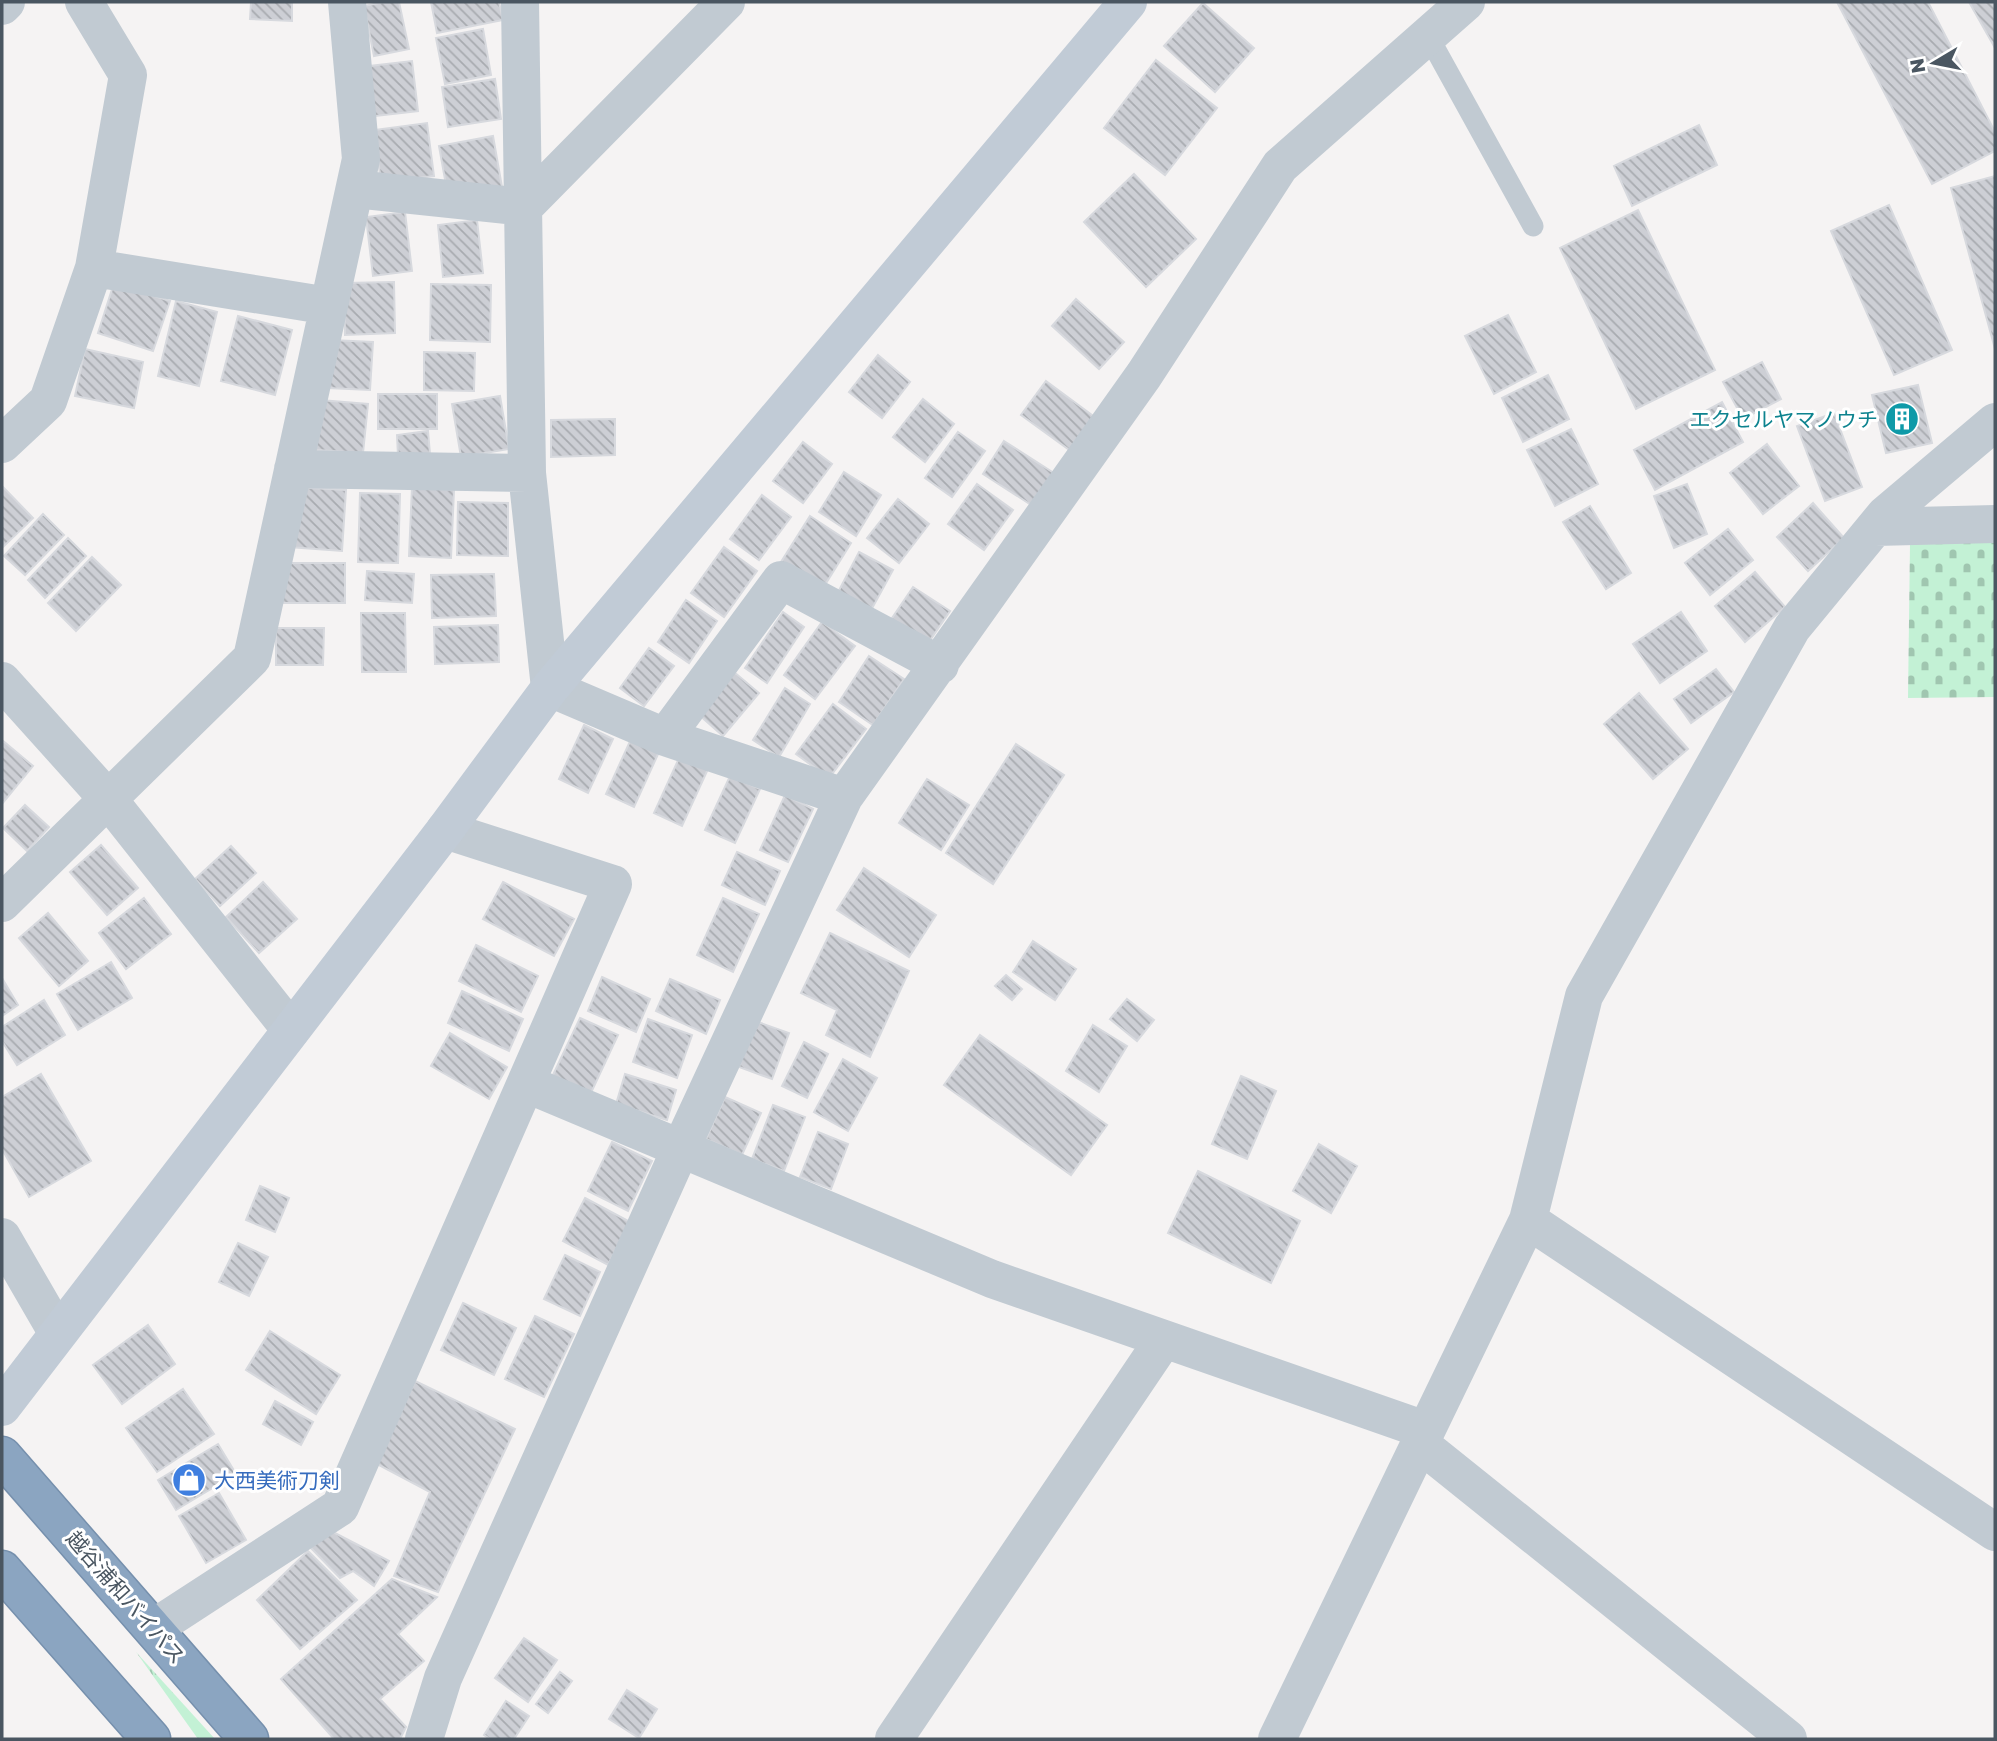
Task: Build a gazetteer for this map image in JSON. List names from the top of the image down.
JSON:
{
  "streets": {
    "highway": ["越谷浦和バイパス"]
  },
  "places": {
    "building": ["エクセルヤマノウチ"],
    "shop": ["大西美術刀剣"]
  },
  "north": "left"
}
